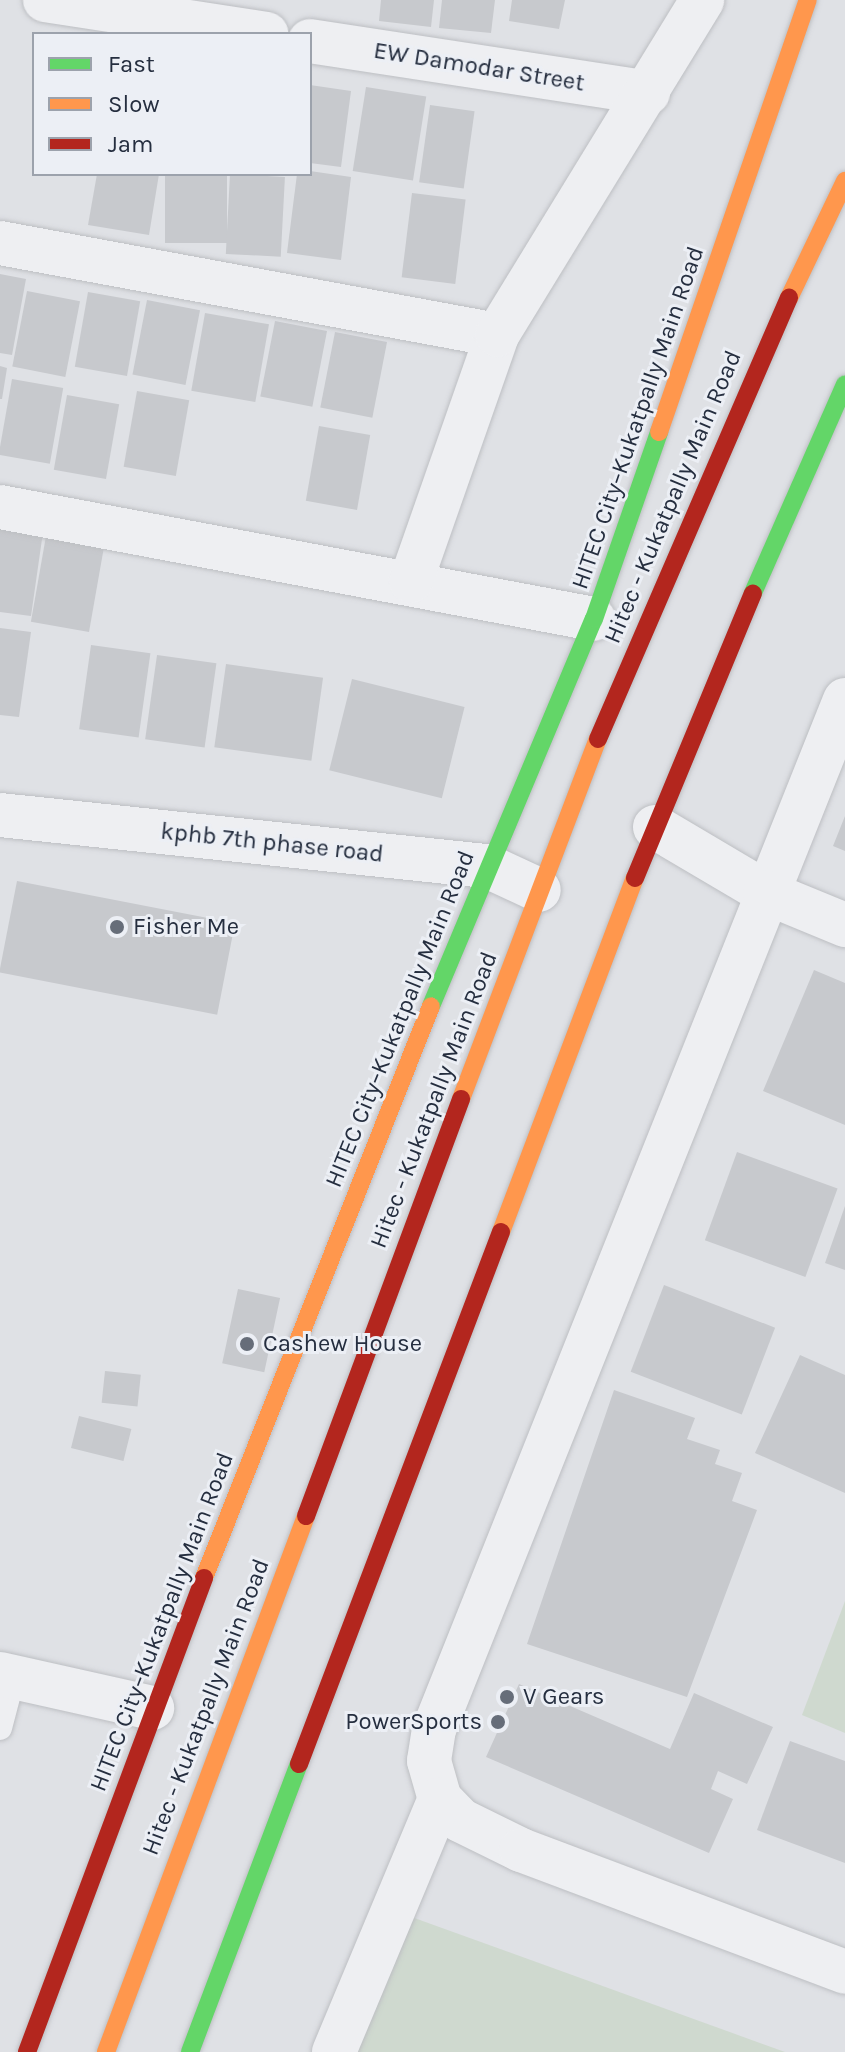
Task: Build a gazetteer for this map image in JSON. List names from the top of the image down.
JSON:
{
  "streets": {
    "main road": ["HITEC City–Kukatpally Main Road", "Hitec - Kukatpally Main Road"],
    "street": ["EW Damodar Street", "kphb 7th phase road"]
  },
  "crossings": [
    ["HITEC City–Kukatpally Main Road", "kphb 7th phase road"],
    ["Hitec - Kukatpally Main Road", "kphb 7th phase road"]
  ],
  "places": [
    "Fisher Me",
    "Cashew House",
    "V Gears",
    "PowerSports"
  ],
  "legend": ["Fast", "Slow", "Jam"]
}
